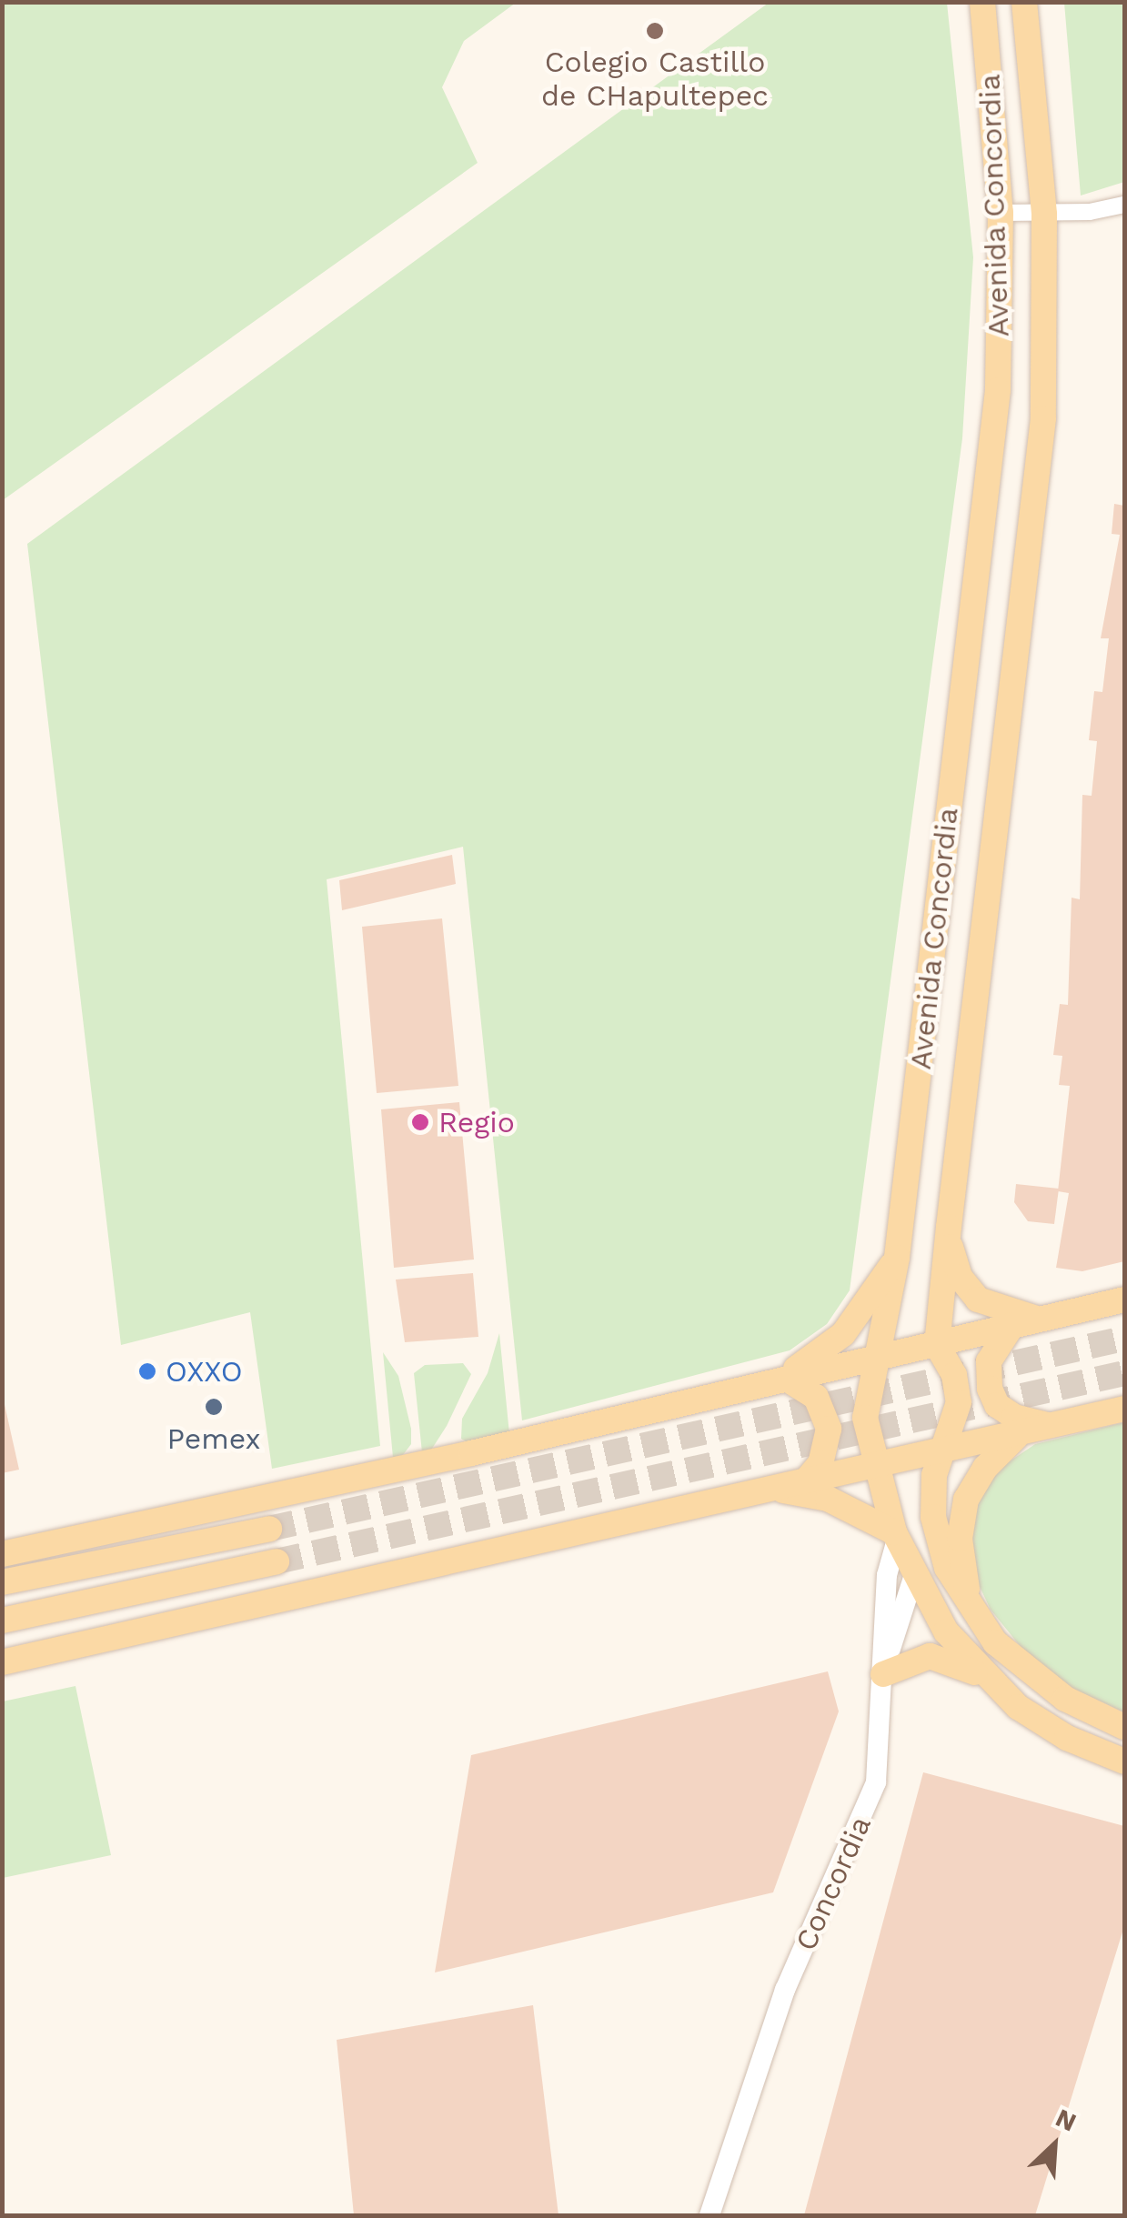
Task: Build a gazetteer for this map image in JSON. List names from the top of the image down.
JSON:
{
  "streets": {
    "main road": ["Avenida Concordia"],
    "street": ["Concordia"]
  },
  "crossings": [
    ["Avenida Concordia", "Concordia"]
  ],
  "places": [
    "Colegio Castillo de CHapultepec",
    "Regio",
    "OXXO",
    "Pemex"
  ],
  "north": "top right"
}
